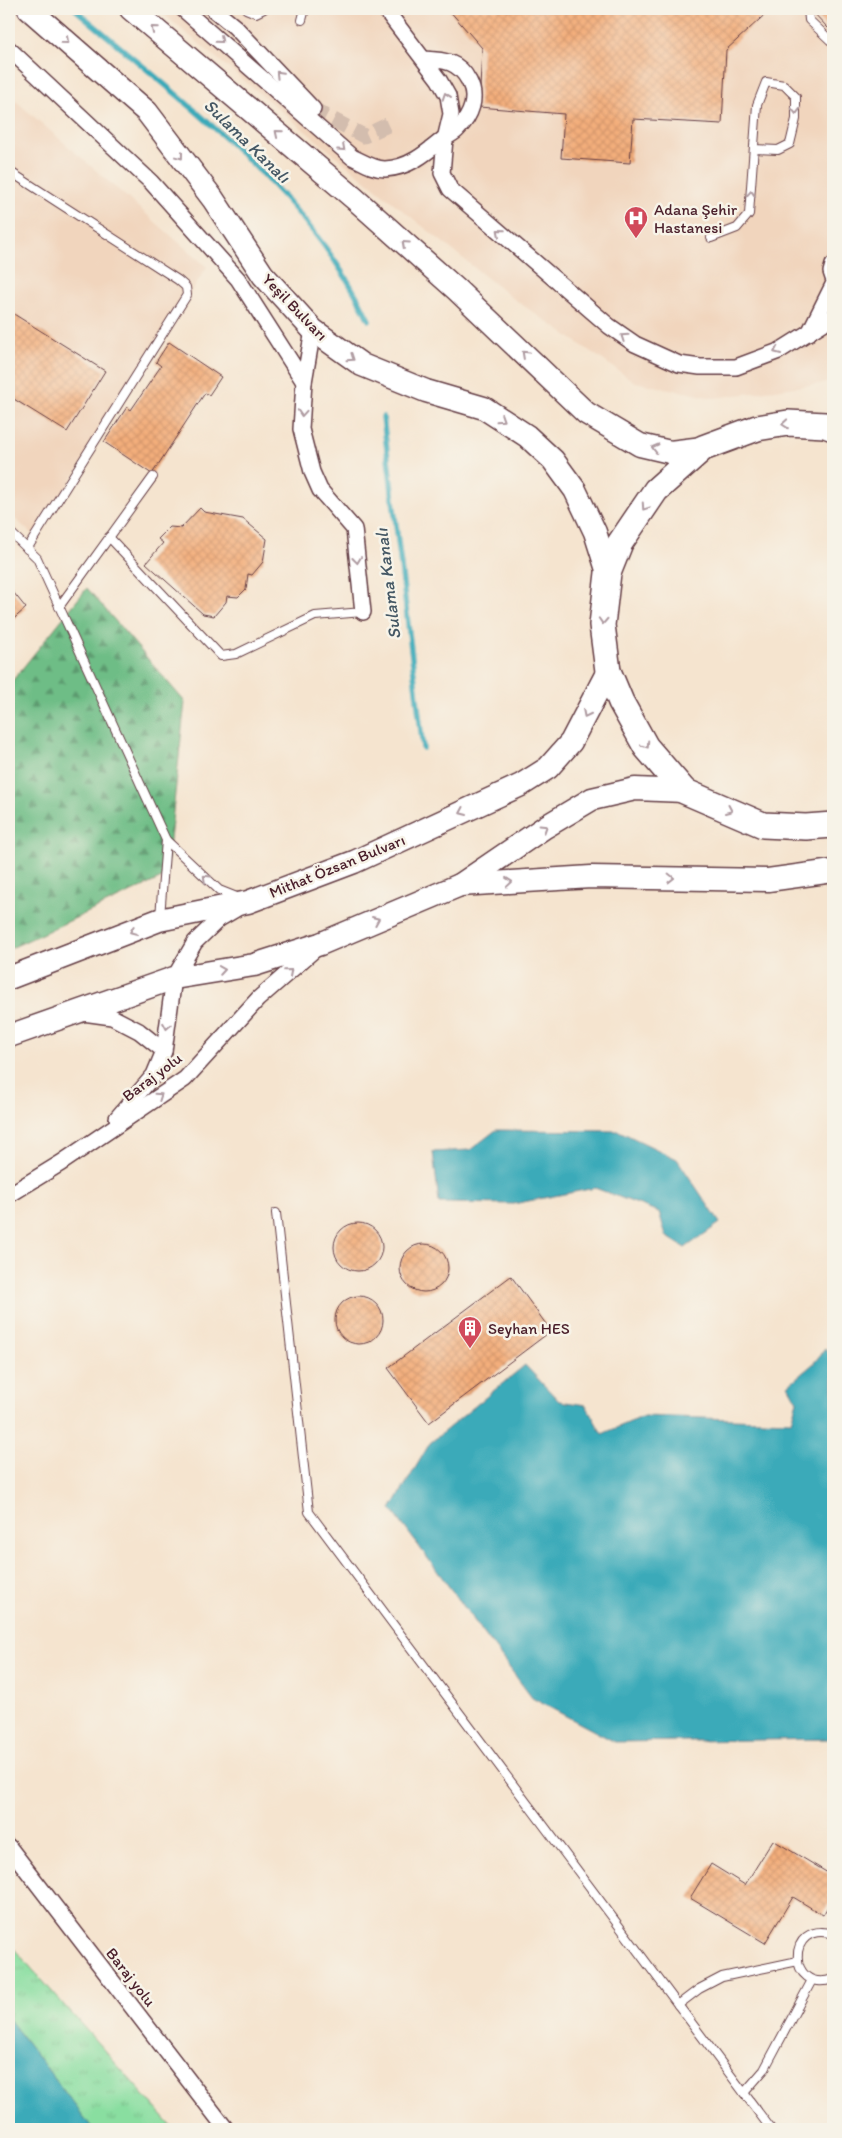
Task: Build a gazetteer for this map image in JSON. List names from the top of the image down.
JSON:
{
  "streets": {
    "main road": ["Yeşil Bulvarı", "Mithat Özsan Bulvarı"],
    "street": ["Baraj yolu"]
  },
  "water": ["Sulama Kanalı"],
  "places": {
    "hospital": ["Adana Şehir Hastanesi"],
    "building": ["Seyhan HES"]
  }
}
